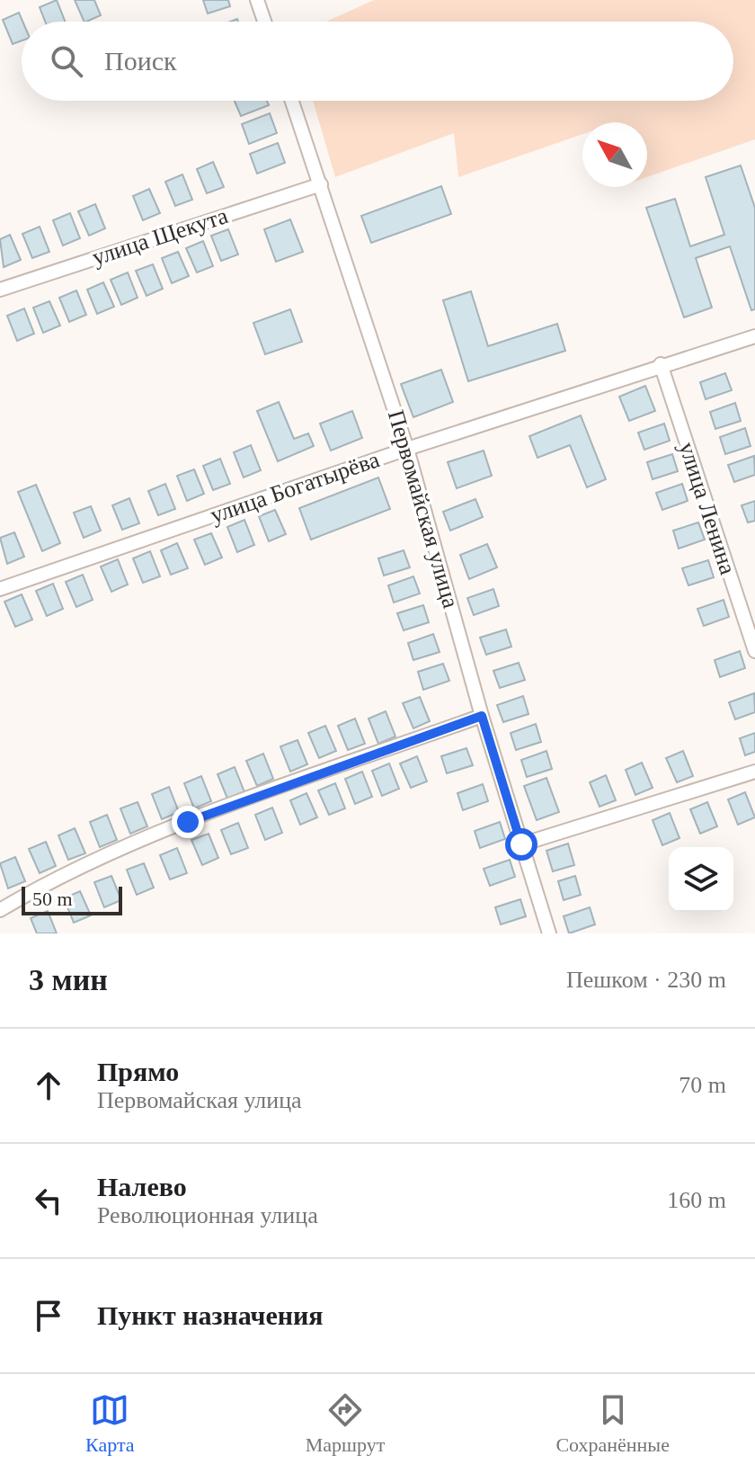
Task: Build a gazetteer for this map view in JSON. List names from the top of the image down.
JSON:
{
  "streets": {
    "street": [
      "улица Щекута",
      "улица Богатырёва",
      "улица Ленина",
      "Первомайская улица"
    ]
  },
  "crossings": [
    ["улица Щекута", "Первомайская улица"],
    ["улица Богатырёва", "улица Ленина"],
    ["улица Богатырёва", "Первомайская улица"]
  ],
  "scale_bar": "50 m",
  "north": "top left",
  "page": {
    "search": "Поиск",
    "scale": "50 m",
    "heading": ["3 мин", "Пешком · 230 m"],
    "list": [
      ["Прямо", "Первомайская улица", "70 m"],
      ["Налево", "Революционная улица", "160 m"],
      "Пункт назначения"
    ],
    "nav": ["Карта", "Маршрут", "Сохранённые"]
  }
}
